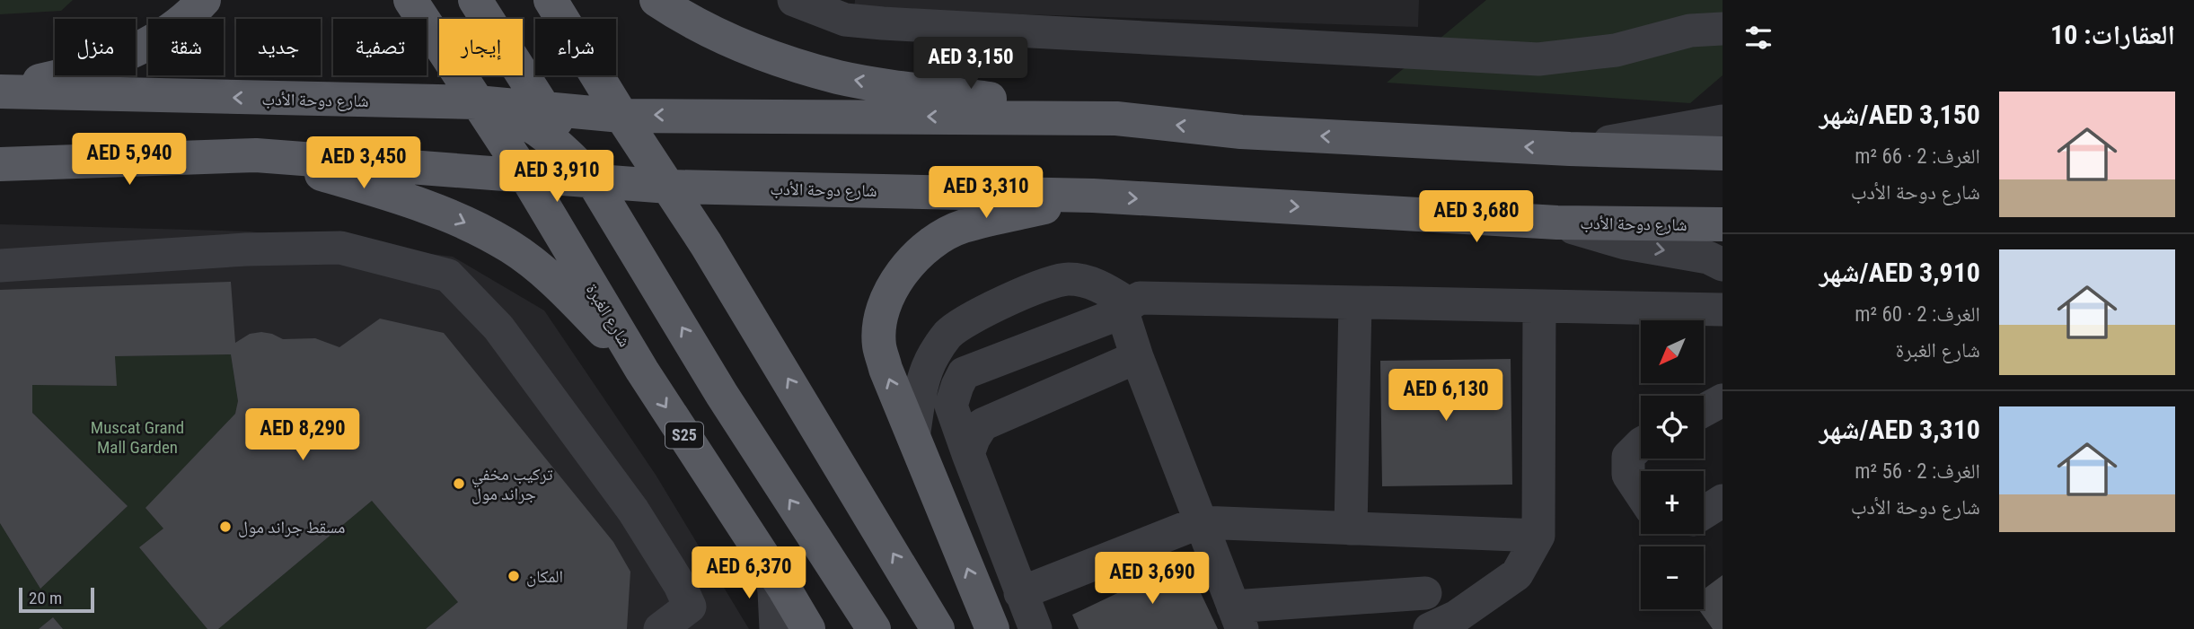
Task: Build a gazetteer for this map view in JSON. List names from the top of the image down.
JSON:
{
  "streets": {
    "main road": ["شارع دوحة الأدب", "شارع الغبرة", "S25"]
  },
  "crossings": [
    ["شارع دوحة الأدب", "شارع الغبرة"]
  ],
  "parks": ["Muscat Grand Mall Garden"],
  "places": ["تركيب مخفي جراند مول", "مسقط جراند مول", "المكان"],
  "scale_bar": "20 m",
  "north": "bottom left",
  "page": {
    "heading": "العقارات: 10",
    "chip": [
      "شراء",
      "إيجار",
      "تصفية",
      "جديد",
      "شقة",
      "منزل"
    ],
    "price": [
      "AED 3,150",
      "AED 5,940",
      "AED 3,450",
      "AED 3,910",
      "AED 3,310",
      "AED 3,680",
      "AED 6,130",
      "AED 8,290",
      "AED 6,370",
      "AED 3,690"
    ],
    "list": [
      {
        "name": "AED 3,150/شهر",
        "note": "الغرف: 2 · 66 m² · شارع دوحة الأدب"
      },
      {
        "name": "AED 3,910/شهر",
        "note": "الغرف: 2 · 60 m² · شارع الغبرة"
      },
      {
        "name": "AED 3,310/شهر",
        "note": "الغرف: 2 · 56 m² · شارع دوحة الأدب"
      }
    ],
    "map_buttons": ["+", "−"],
    "scale": "20 m"
  }
}
